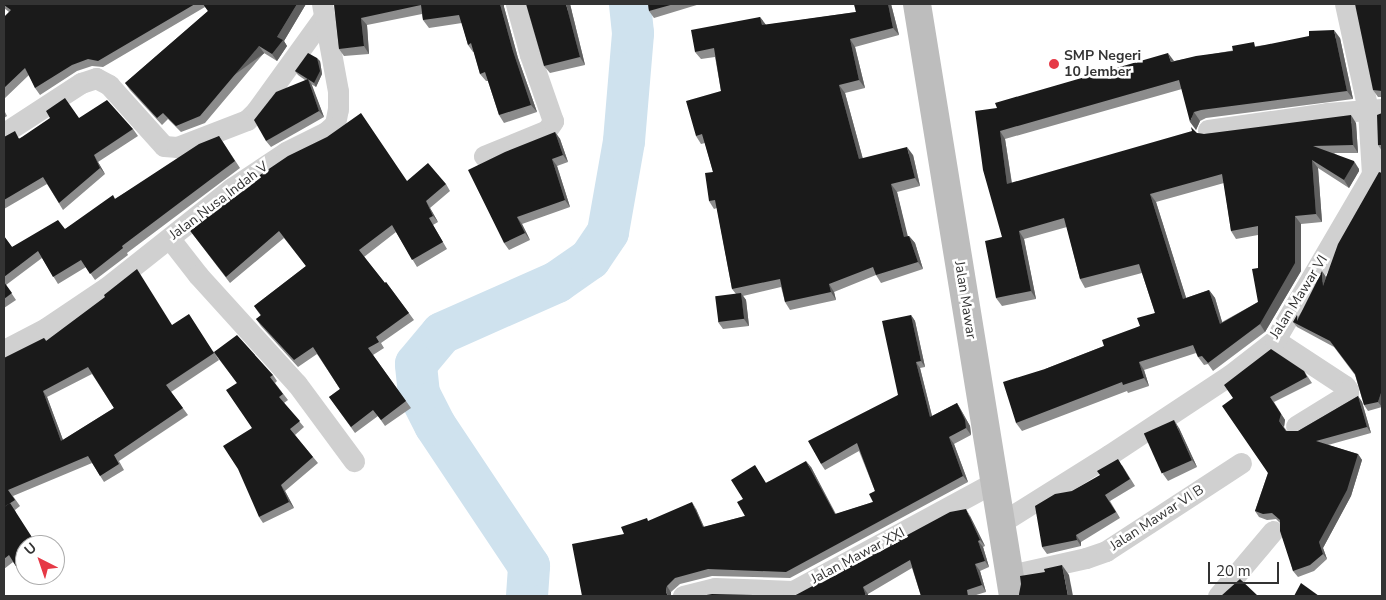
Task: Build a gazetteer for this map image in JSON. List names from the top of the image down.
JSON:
{
  "streets": {
    "street": [
      "Jalan Nusa Indah V",
      "Jalan Mawar VI",
      "Jalan Mawar",
      "Jalan Mawar VI B",
      "Jalan Mawar XXI"
    ]
  },
  "crossings": [
    ["Jalan Mawar VI", "Jalan Mawar"],
    ["Jalan Mawar", "Jalan Mawar VI B"],
    ["Jalan Mawar", "Jalan Mawar XXI"]
  ],
  "places": ["SMP Negeri 10 Jember"],
  "scale_bar": "20 m",
  "north": "top left"
}
